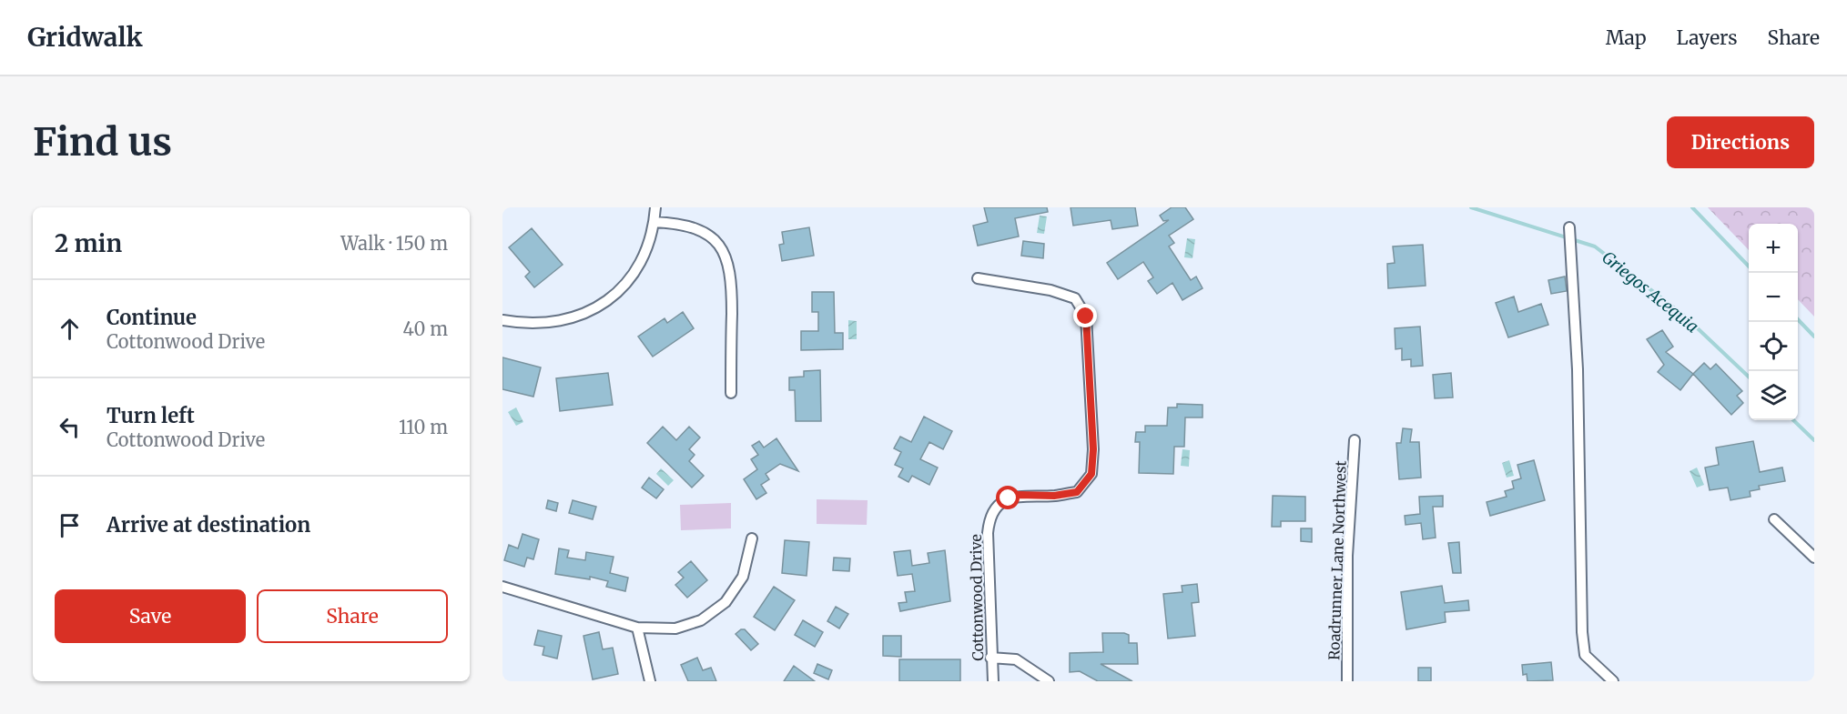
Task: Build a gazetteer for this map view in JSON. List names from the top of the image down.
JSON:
{
  "streets": {
    "street": ["Roadrunner Lane Northwest", "Cottonwood Drive"]
  },
  "water": ["Griegos Acequia"],
  "page": {
    "header": "Gridwalk",
    "nav": ["Map", "Layers", "Share"],
    "buttons": [
      "Directions",
      ["Save", "Share"]
    ],
    "title": "Find us",
    "heading": ["2 min", "Walk · 150 m"],
    "map_buttons": ["+", "−"],
    "list": [
      ["Continue", "Cottonwood Drive", "40 m"],
      ["Turn left", "Cottonwood Drive", "110 m"],
      "Arrive at destination"
    ]
  }
}
